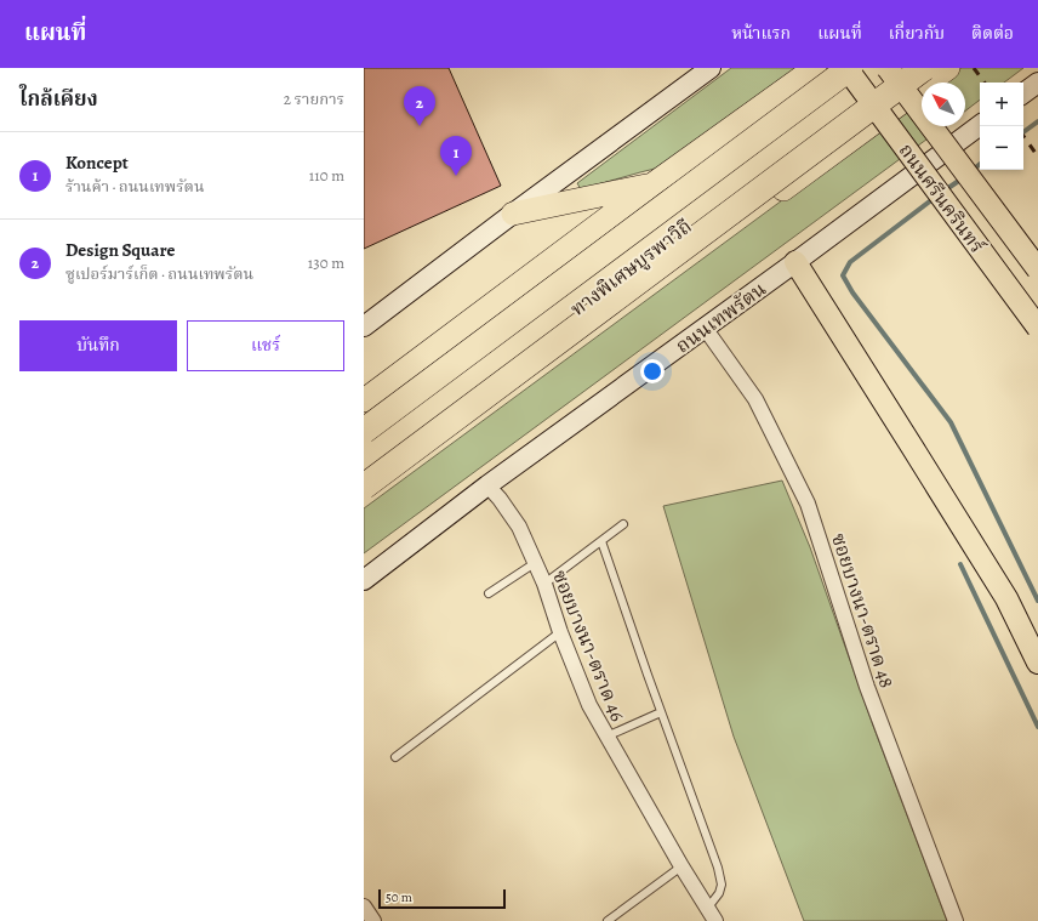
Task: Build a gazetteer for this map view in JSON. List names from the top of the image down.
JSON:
{
  "streets": {
    "highway": ["ทางพิเศษบูรพาวิถี"],
    "main road": ["ถนนศรีนครินทร์", "ถนนเทพรัตน"],
    "street": ["ซอยบางนา-ตราด 48", "ซอยบางนา-ตราด 46"]
  },
  "crossings": [
    ["ถนนศรีนครินทร์", "ทางพิเศษบูรพาวิถี"],
    ["ถนนเทพรัตน", "ซอยบางนา-ตราด 48"],
    ["ถนนเทพรัตน", "ซอยบางนา-ตราด 46"]
  ],
  "scale_bar": "50 m",
  "north": "top left",
  "page": {
    "header": "แผนที่",
    "nav": [
      "หน้าแรก",
      "แผนที่",
      "เกี่ยวกับ",
      "ติดต่อ"
    ],
    "heading": ["ใกล้เคียง", "2 รายการ"],
    "map_buttons": ["+", "−"],
    "pins": ["2", "1"],
    "list": [
      {
        "mark": "1",
        "name": "Koncept",
        "note": "ร้านค้า · ถนนเทพรัตน",
        "value": "110 m"
      },
      {
        "mark": "2",
        "name": "Design Square",
        "note": "ซูเปอร์มาร์เก็ต · ถนนเทพรัตน",
        "value": "130 m"
      }
    ],
    "buttons": ["บันทึก", "แชร์"],
    "scale": "50 m"
  }
}
